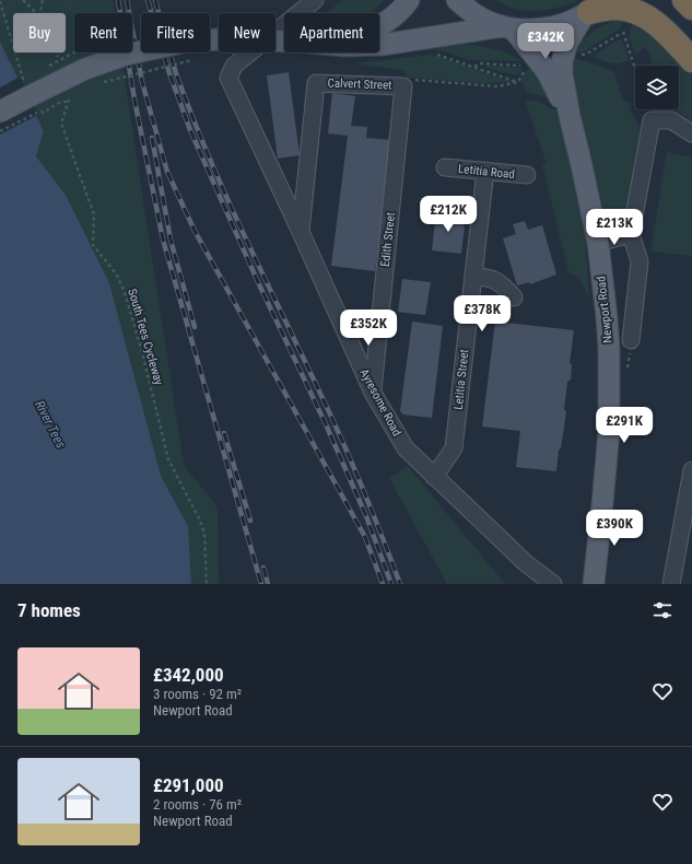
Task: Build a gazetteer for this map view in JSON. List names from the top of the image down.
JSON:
{
  "streets": {
    "main road": ["Newport Road"],
    "street": [
      "Calvert Street",
      "Letitia Road",
      "Edith Street",
      "Letitia Street",
      "Ayresome Road"
    ],
    "path": ["South Tees Cycleway"]
  },
  "crossings": [
    ["Calvert Street", "Edith Street"],
    ["Calvert Street", "Ayresome Road"],
    ["Letitia Road", "Letitia Street"],
    ["Edith Street", "Ayresome Road"],
    ["Letitia Street", "Ayresome Road"]
  ],
  "water": ["River Tees"],
  "page": {
    "chip": [
      "Buy",
      "Rent",
      "Filters",
      "New",
      "Apartment"
    ],
    "price": [
      "£342K",
      "£212K",
      "£213K",
      "£378K",
      "£352K",
      "£291K",
      "£390K"
    ],
    "heading": "7 homes",
    "list": [
      {
        "name": "£342,000",
        "note": "3 rooms · 92 m² · Newport Road"
      },
      {
        "name": "£291,000",
        "note": "2 rooms · 76 m² · Newport Road"
      }
    ]
  }
}
